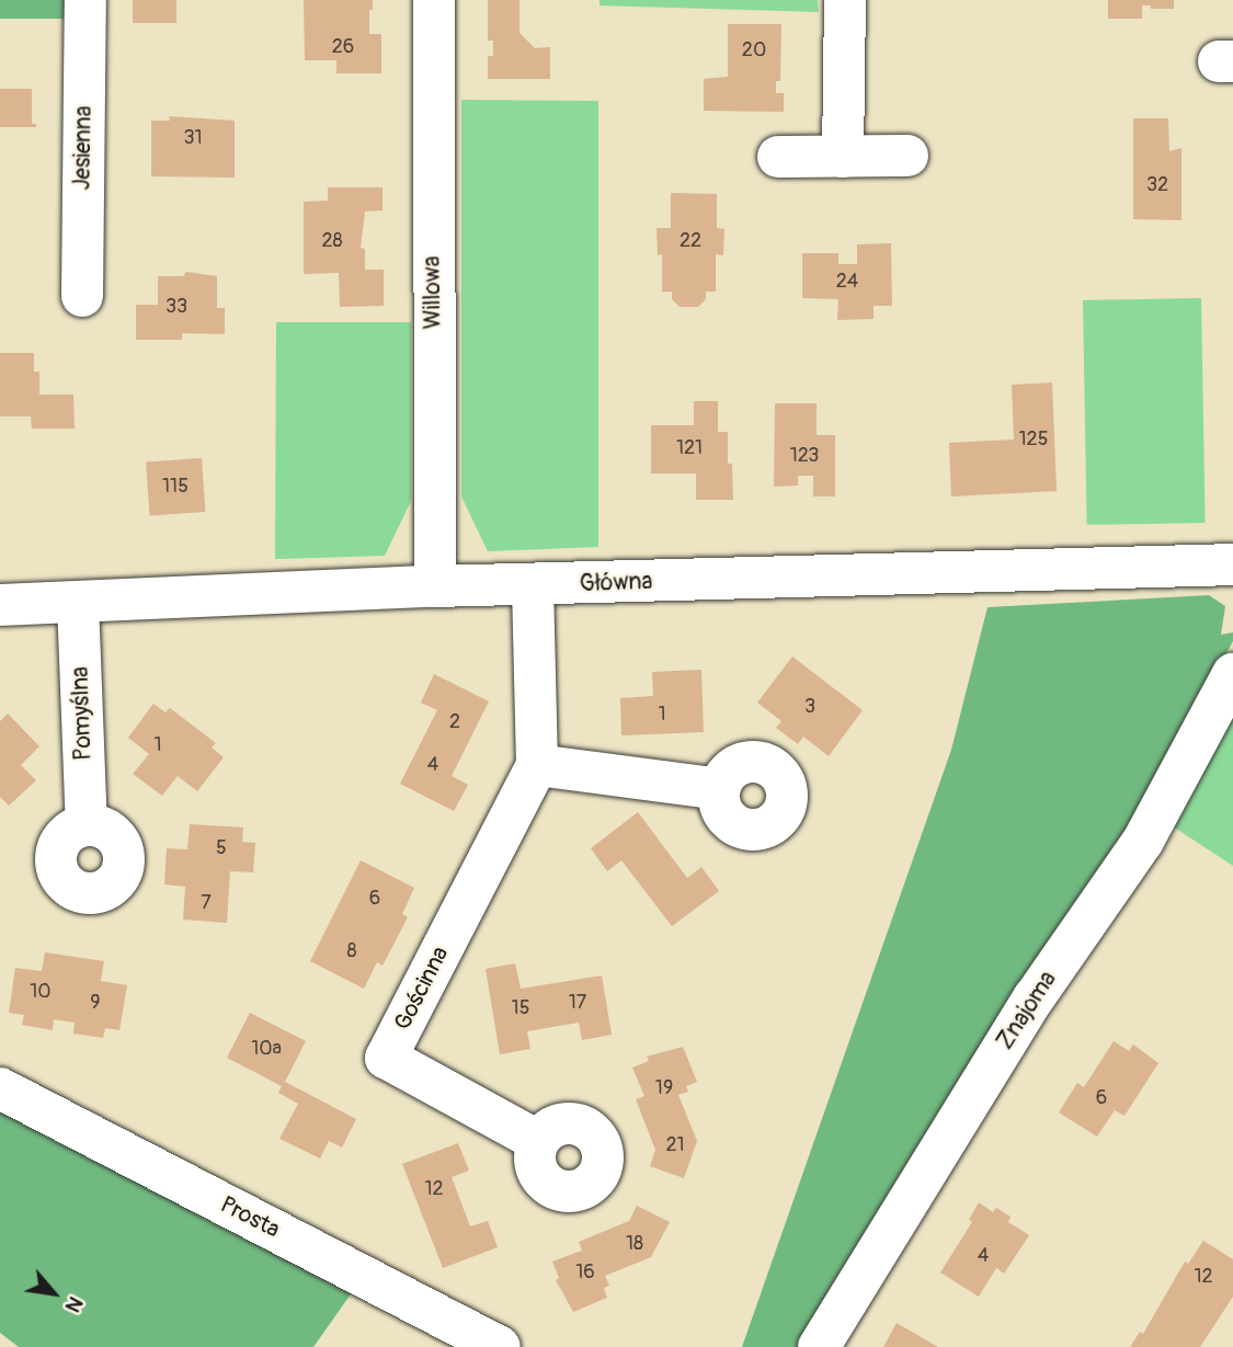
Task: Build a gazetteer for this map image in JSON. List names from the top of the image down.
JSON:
{
  "streets": {
    "street": [
      "Jesienna",
      "Willowa",
      "Główna",
      "Pomyślna",
      "Gościnna",
      "Znajoma",
      "Prosta"
    ]
  },
  "crossings": [
    ["Willowa", "Główna"],
    ["Główna", "Pomyślna"],
    ["Główna", "Gościnna"]
  ],
  "house_numbers": [
    "26",
    "20",
    "31",
    "32",
    "28",
    "22",
    "24",
    "33",
    "125",
    "121",
    "123",
    "115",
    "3",
    "1",
    "2",
    "1",
    "4",
    "5",
    "6",
    "7",
    "8",
    "10",
    "9",
    "17",
    "15",
    "10a",
    "19",
    "6",
    "21",
    "12",
    "18",
    "4",
    "16",
    "12"
  ],
  "north": "bottom right"
}
